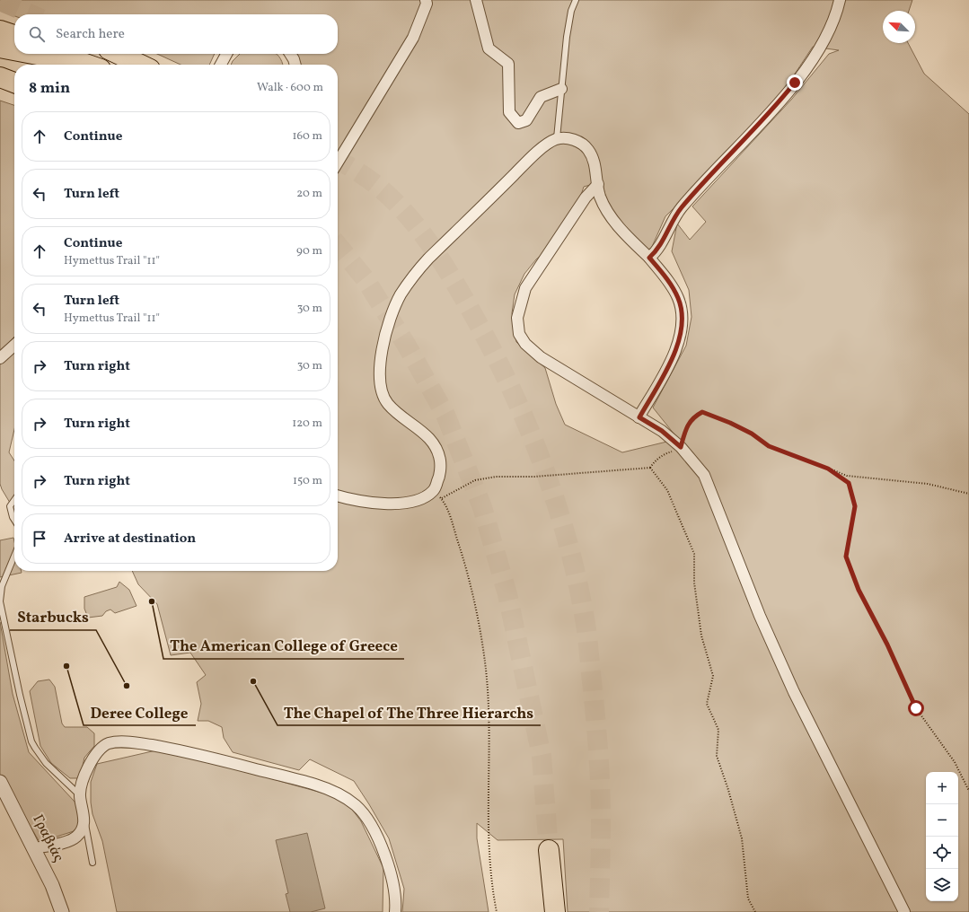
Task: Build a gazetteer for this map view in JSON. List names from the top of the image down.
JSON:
{
  "streets": {
    "street": ["Γραβιάς"]
  },
  "places": [
    "The American College of Greece",
    "Deree College",
    "The Chapel of The Three Hierarchs",
    "Starbucks"
  ],
  "north": "top left",
  "page": {
    "search": "Search here",
    "heading": ["8 min", "Walk · 600 m"],
    "list": [
      ["Continue", "160 m"],
      ["Turn left", "20 m"],
      ["Continue", "Hymettus Trail \"11\"", "90 m"],
      ["Turn left", "Hymettus Trail \"11\"", "30 m"],
      ["Turn right", "30 m"],
      ["Turn right", "120 m"],
      ["Turn right", "150 m"],
      "Arrive at destination"
    ],
    "map_buttons": ["+", "−"]
  }
}
